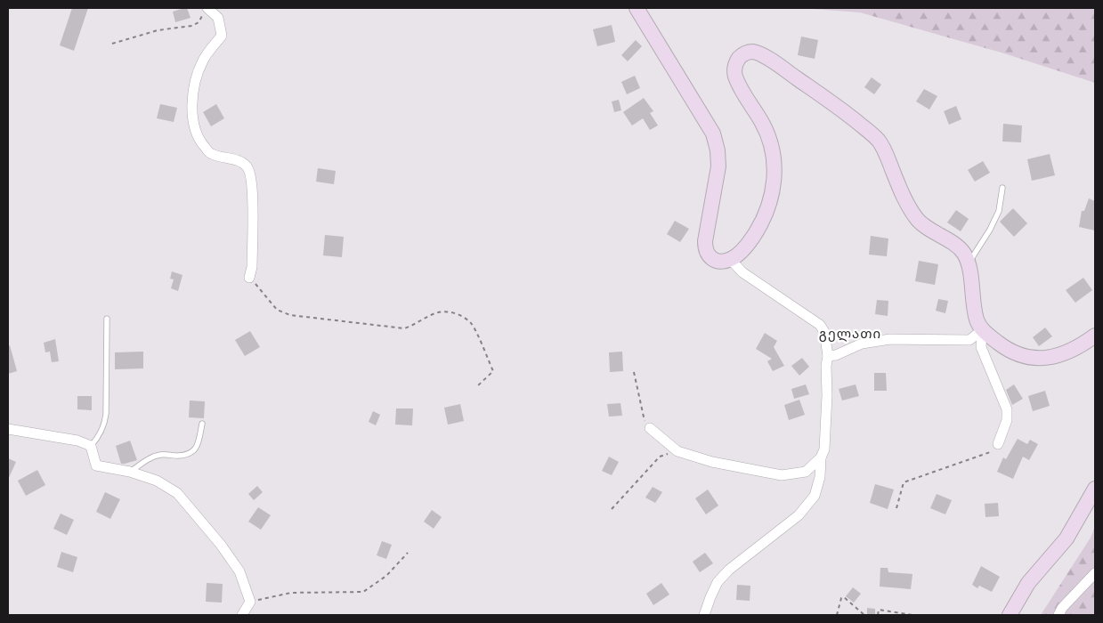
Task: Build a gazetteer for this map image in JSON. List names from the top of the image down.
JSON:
{
  "districts": ["გელათი"]
}
